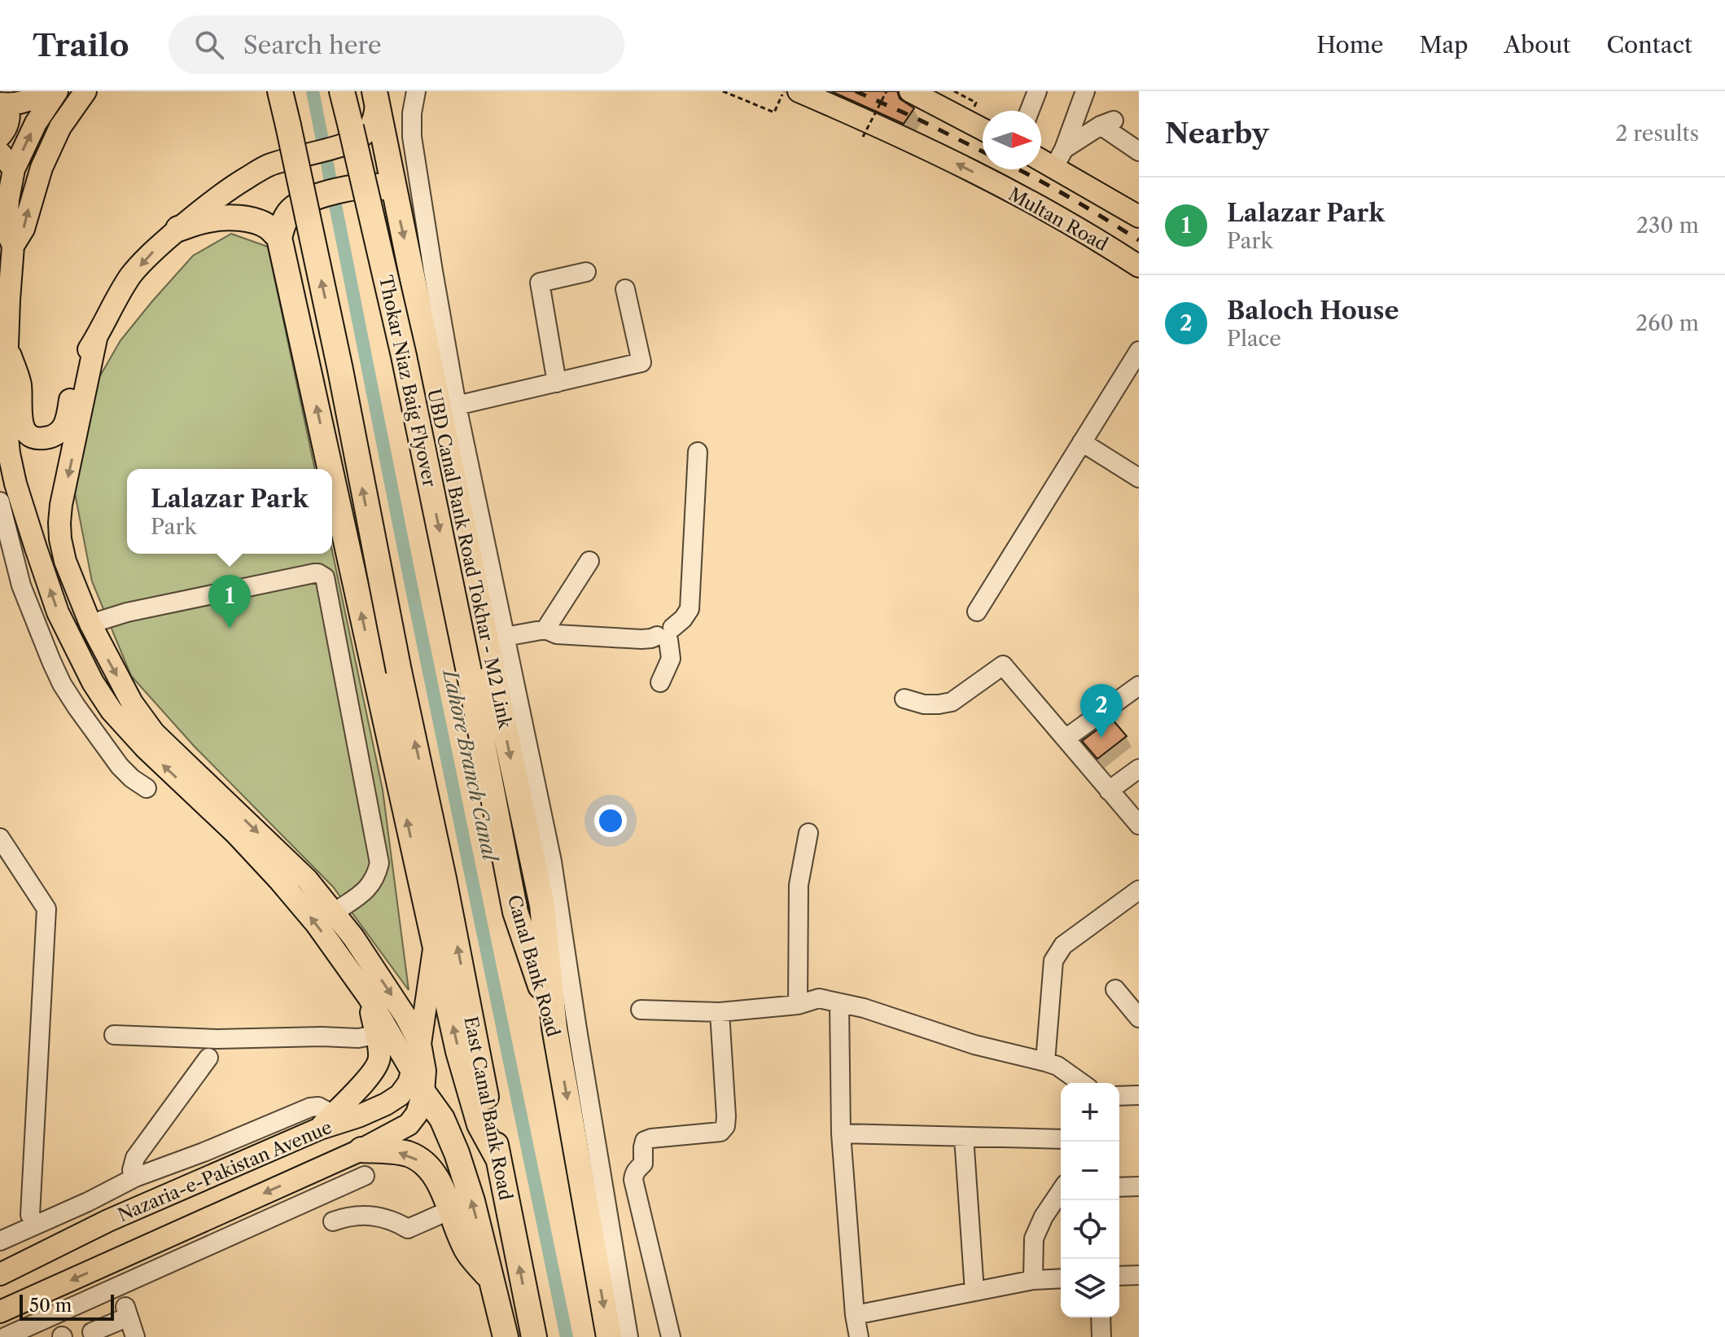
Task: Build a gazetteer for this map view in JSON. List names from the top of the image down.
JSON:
{
  "streets": {
    "highway": [
      "Thokar Niaz Baig Flyover",
      "UBD Canal Bank Road Tokhar - M2 Link",
      "Canal Bank Road",
      "East Canal Bank Road"
    ],
    "main road": ["Multan Road", "Nazaria-e-Pakistan Avenue"]
  },
  "crossings": [
    ["Thokar Niaz Baig Flyover", "Canal Bank Road"],
    ["UBD Canal Bank Road Tokhar - M2 Link", "Canal Bank Road"]
  ],
  "water": ["Lahore Branch Canal"],
  "scale_bar": "50 m",
  "north": "right",
  "page": {
    "header": "Trailo",
    "search": "Search here",
    "nav": [
      "Home",
      "Map",
      "About",
      "Contact"
    ],
    "heading": ["Nearby", "2 results"],
    "list": [
      {
        "mark": "1",
        "name": "Lalazar Park",
        "note": "Park",
        "value": "230 m"
      },
      {
        "mark": "2",
        "name": "Baloch House",
        "note": "Place",
        "value": "260 m"
      }
    ],
    "popup": ["Lalazar Park", "Park"],
    "pins": ["1", "2"],
    "map_buttons": ["+", "−"],
    "scale": "50 m"
  }
}
